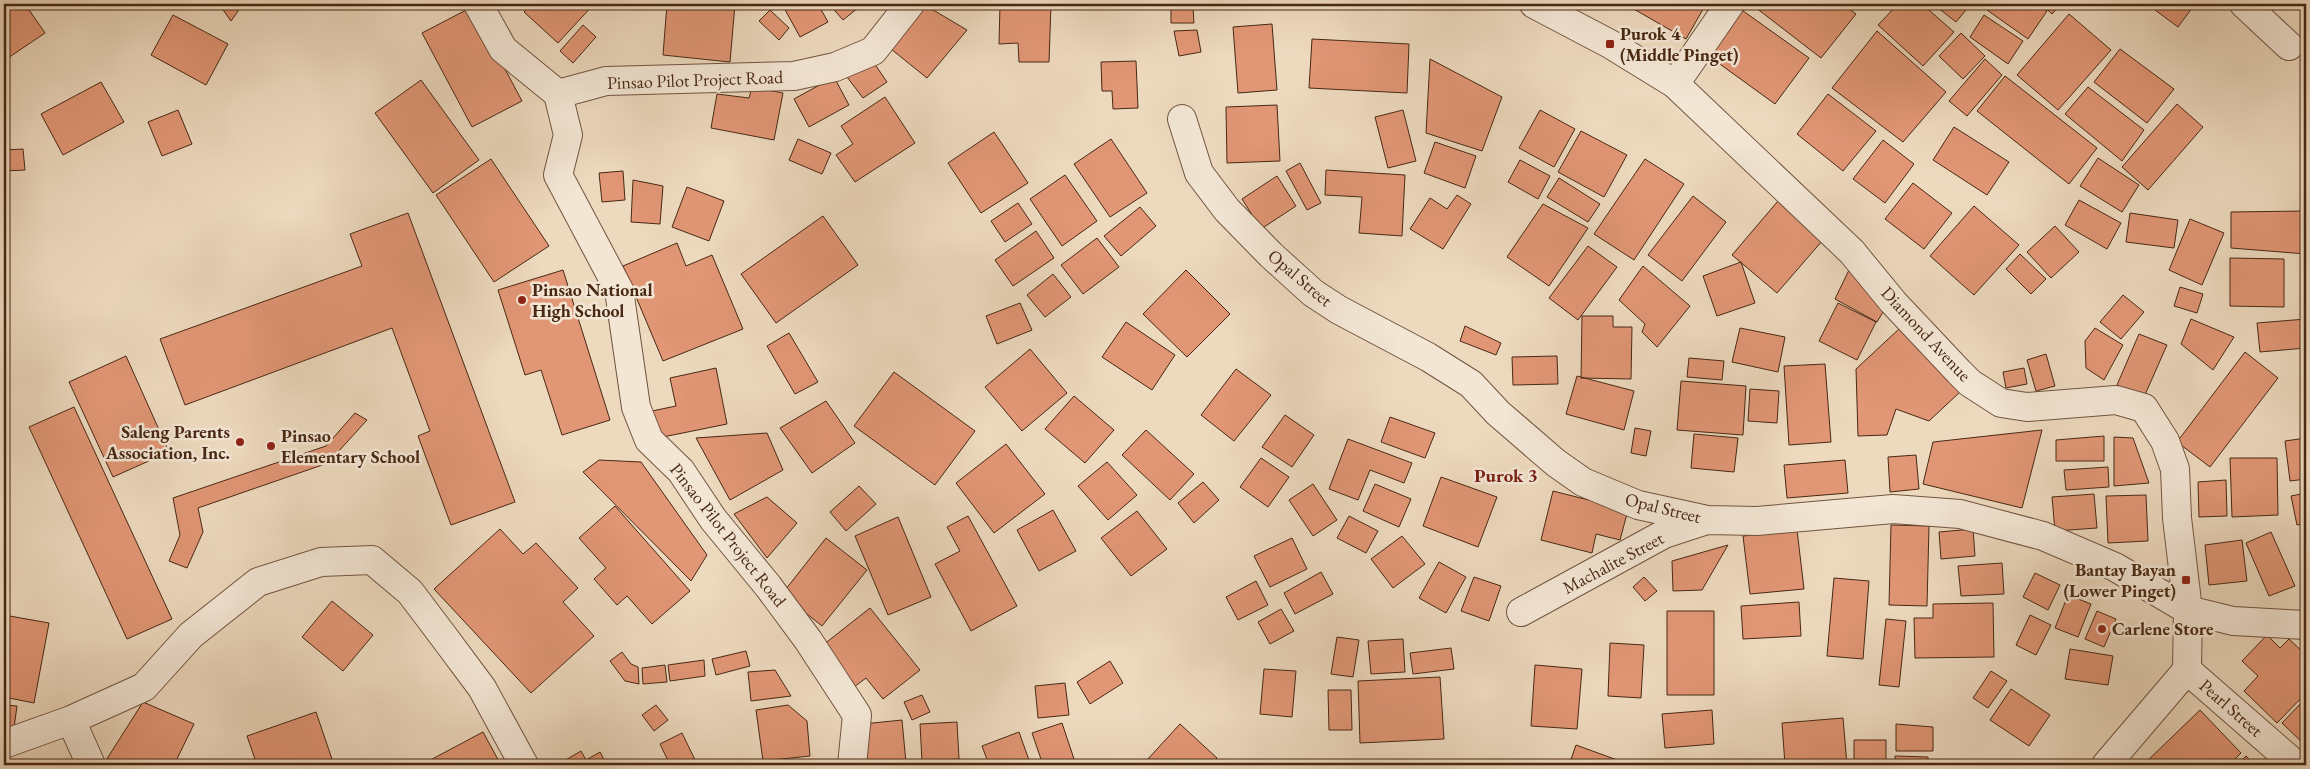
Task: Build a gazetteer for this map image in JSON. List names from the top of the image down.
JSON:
{
  "streets": {
    "street": [
      "Pinsao Pilot Project Road",
      "Opal Street",
      "Diamond Avenue",
      "Machalite Street",
      "Pearl Street"
    ]
  },
  "crossings": [
    ["Opal Street", "Diamond Avenue"],
    ["Opal Street", "Machalite Street"],
    ["Diamond Avenue", "Pearl Street"]
  ],
  "districts": ["Purok 3"],
  "places": {
    "transit": ["Purok 4 (Middle Pinget)", "Bantay Bayan (Lower Pinget)"],
    "other": [
      "Pinsao National High School",
      "Saleng Parents Association, Inc.",
      "Pinsao Elementary School",
      "Carlene Store"
    ]
  }
}
